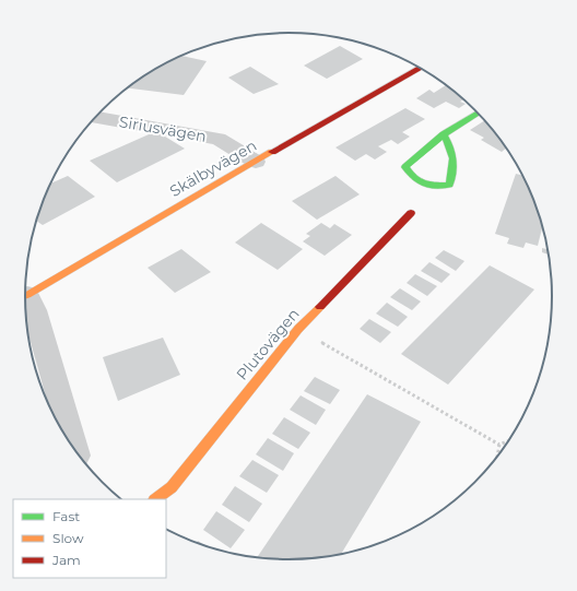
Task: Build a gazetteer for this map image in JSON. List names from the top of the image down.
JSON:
{
  "streets": {
    "street": ["Siriusvägen", "Skälbyvägen", "Plutovägen"]
  },
  "crossings": [
    ["Siriusvägen", "Skälbyvägen"]
  ],
  "legend": ["Fast", "Slow", "Jam"]
}
